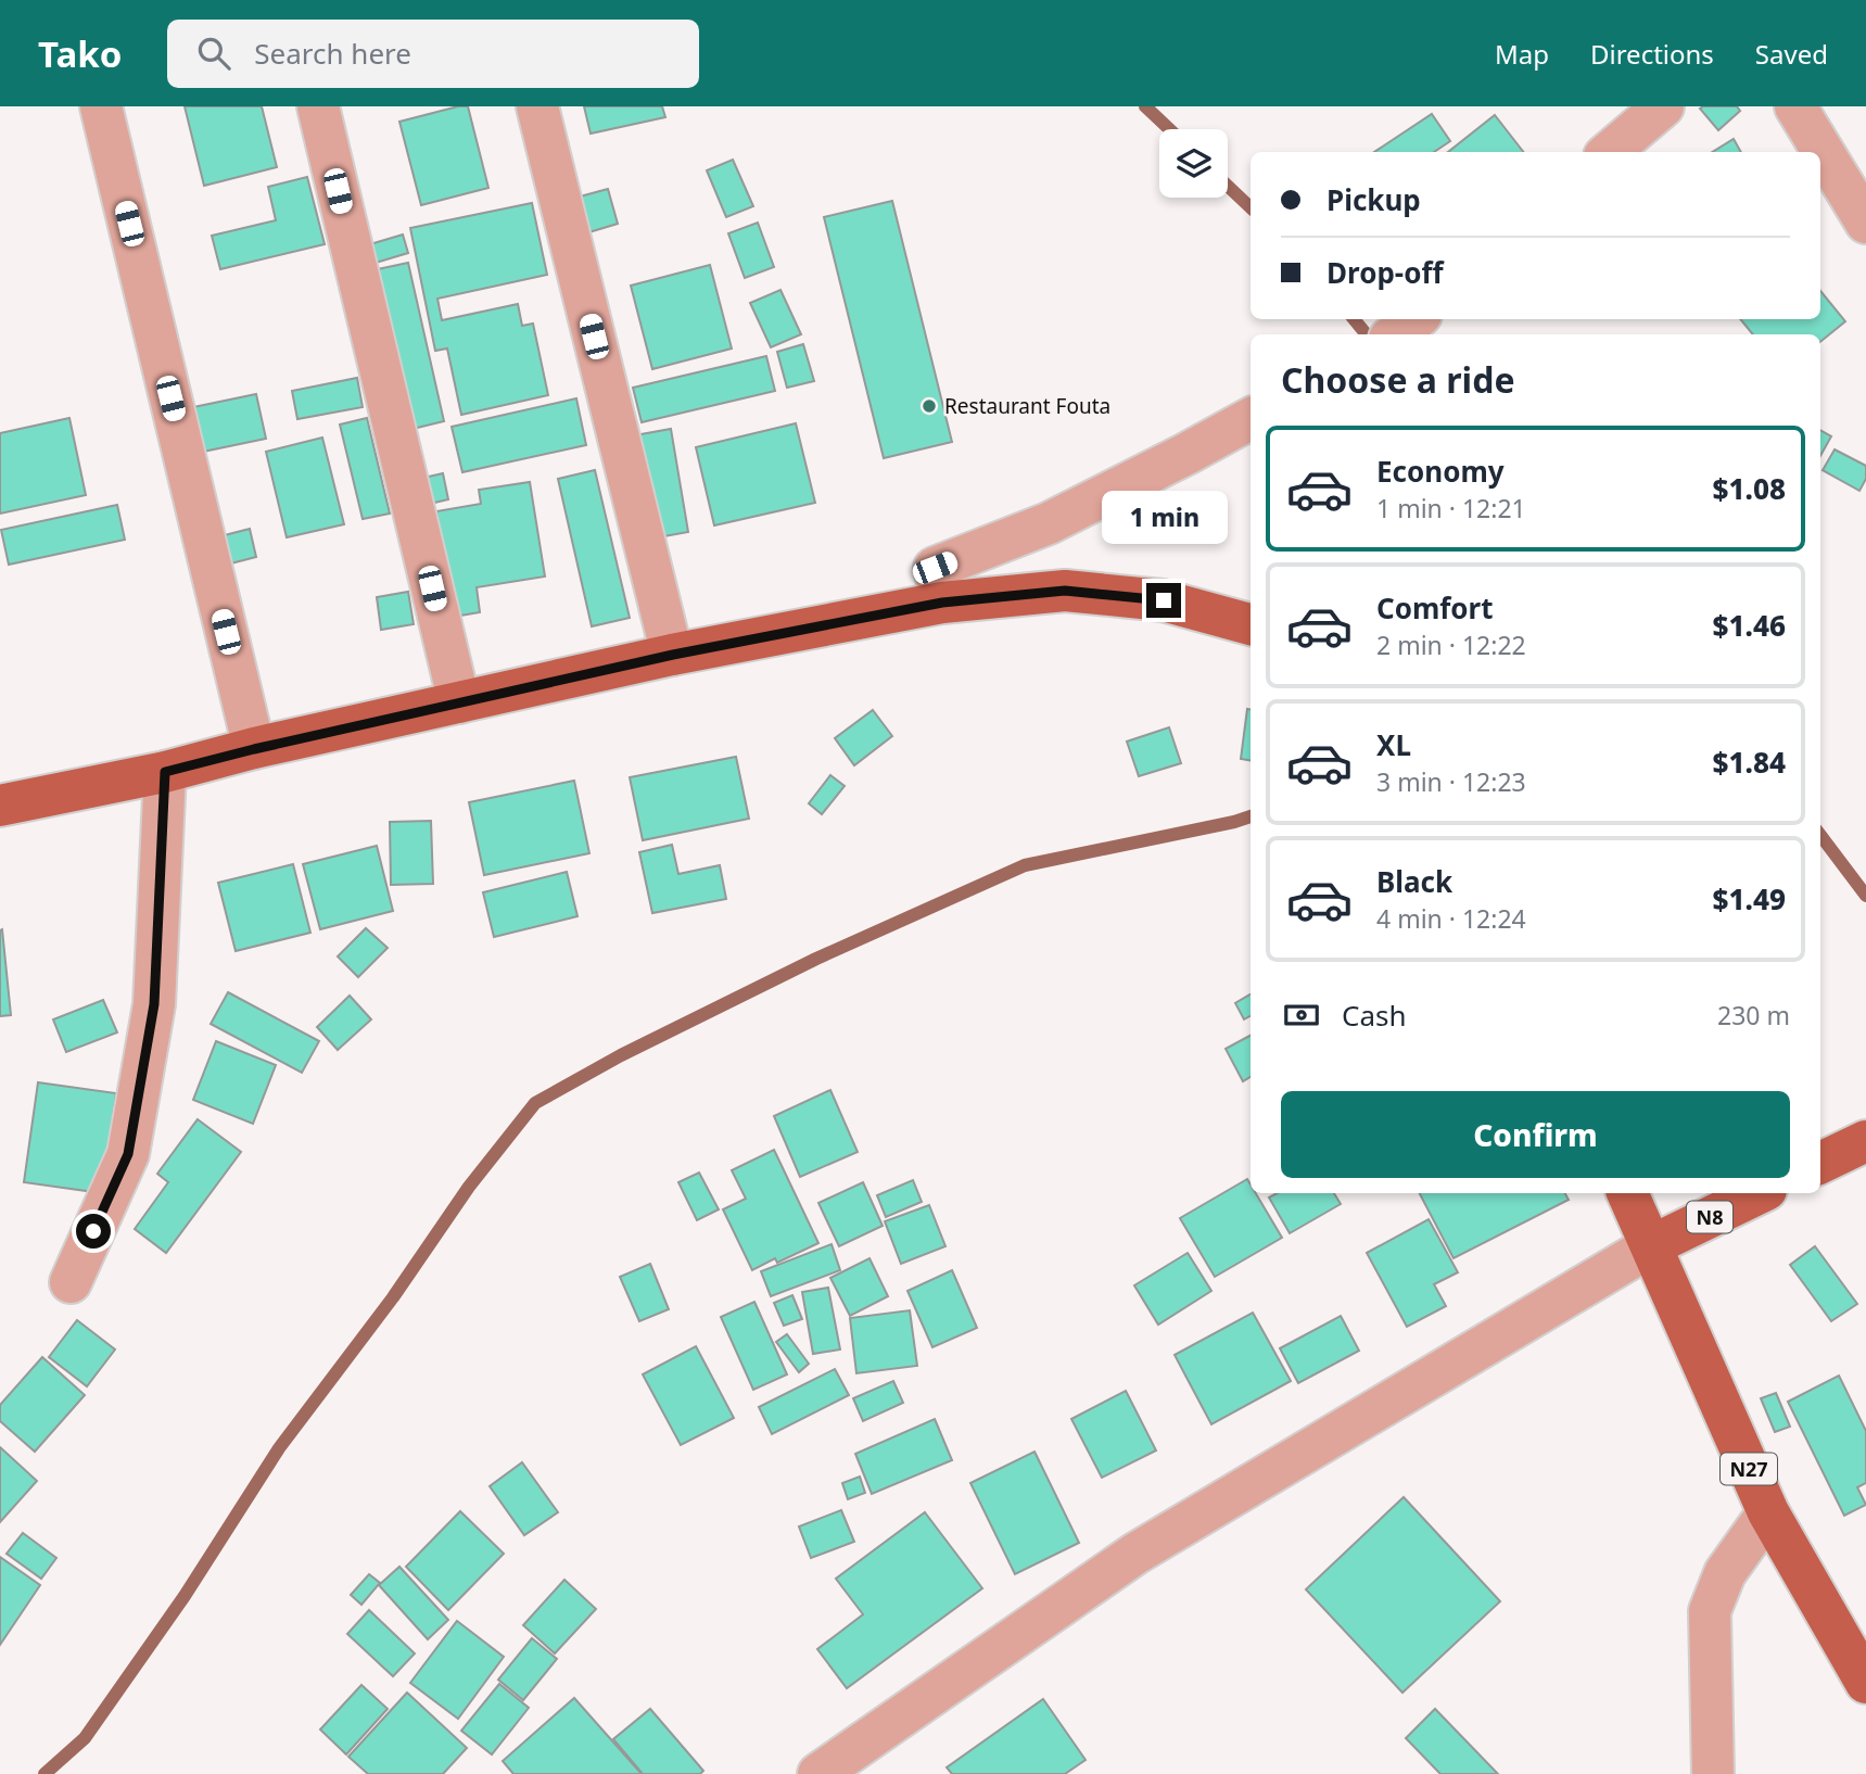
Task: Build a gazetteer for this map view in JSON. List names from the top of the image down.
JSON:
{
  "streets": {
    "main road": ["N8", "N27"]
  },
  "crossings": [
    ["N8", "N27"]
  ],
  "places": ["Restaurant Fouta"],
  "page": {
    "header": "Tako",
    "search": "Search here",
    "nav": ["Map", "Directions", "Saved"],
    "banner": ["Pickup", "Drop-off"],
    "heading": "Choose a ride",
    "list": [
      {
        "name": "Economy",
        "note": "1 min · 12:21",
        "value": "$1.08"
      },
      {
        "name": "Comfort",
        "note": "2 min · 12:22",
        "value": "$1.46"
      },
      {
        "name": "XL",
        "note": "3 min · 12:23",
        "value": "$1.84"
      },
      {
        "name": "Black",
        "note": "4 min · 12:24",
        "value": "$1.49"
      }
    ],
    "bubble": "1 min",
    "pay": ["Cash", "230 m"],
    "buttons": "Confirm"
  }
}
